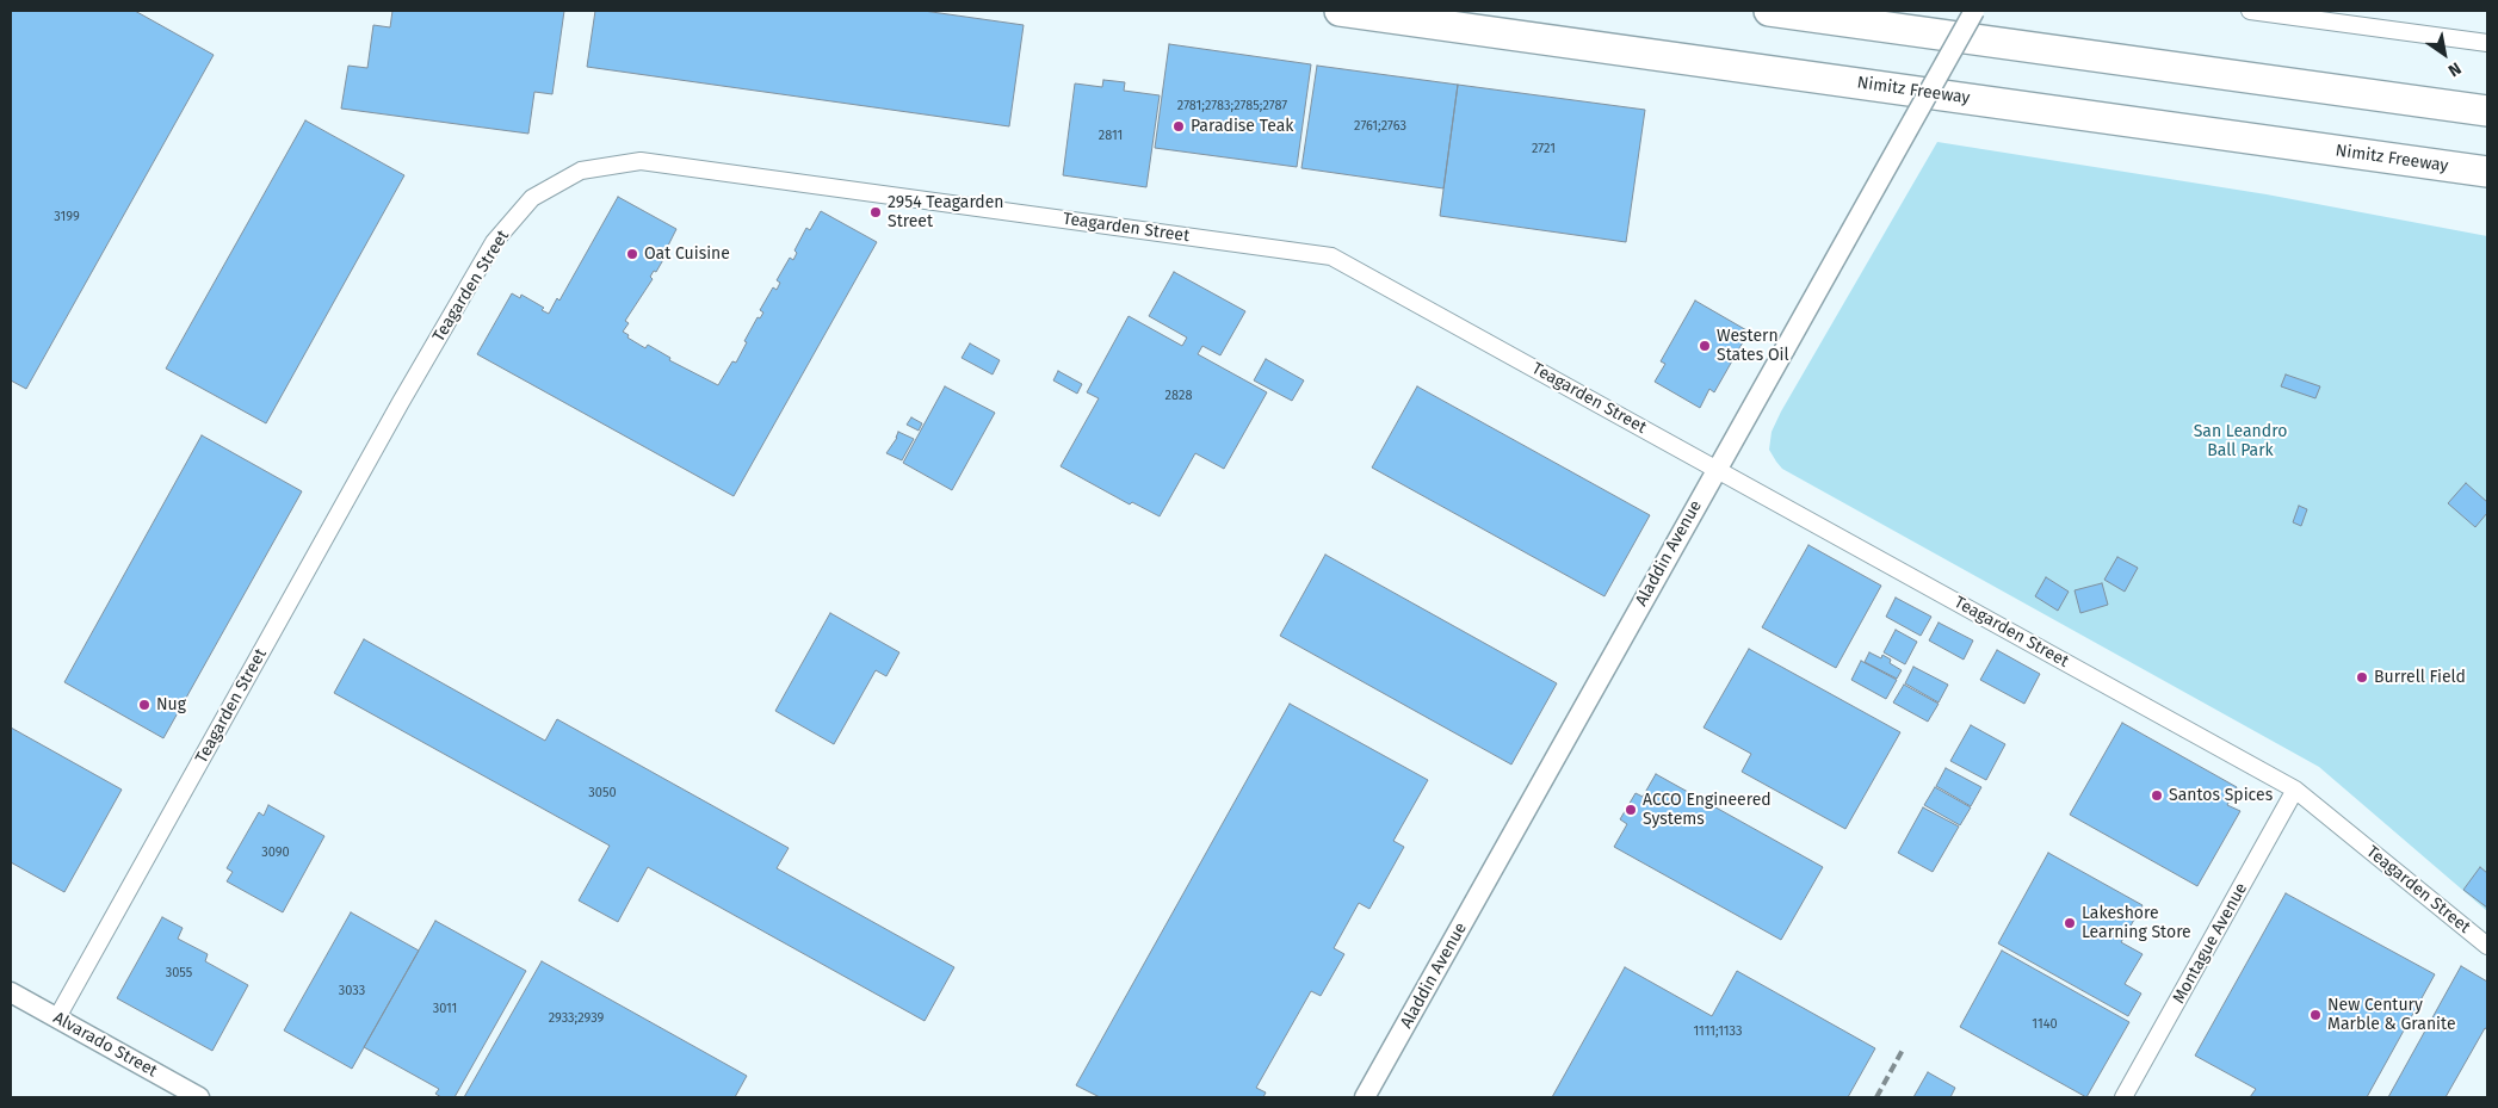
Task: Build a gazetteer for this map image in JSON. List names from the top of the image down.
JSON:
{
  "streets": {
    "highway": ["Nimitz Freeway"],
    "street": [
      "Teagarden Street",
      "Aladdin Avenue",
      "Montague Avenue",
      "Alvarado Street"
    ]
  },
  "crossings": [
    ["Teagarden Street", "Aladdin Avenue"],
    ["Teagarden Street", "Montague Avenue"],
    ["Teagarden Street", "Alvarado Street"]
  ],
  "parks": ["San Leandro Ball Park"],
  "places": [
    "Paradise Teak",
    "2954 Teagarden Street",
    "Oat Cuisine",
    "Western States Oil",
    "Burrell Field",
    "Nug",
    "Santos Spices",
    "ACCO Engineered Systems",
    "Lakeshore Learning Store",
    "New Century Marble & Granite"
  ],
  "house_numbers": [
    "2781;2783;2785;2787",
    "2761;2763",
    "2811",
    "2721",
    "3199",
    "2828",
    "3050",
    "3090",
    "3055",
    "3033",
    "3011",
    "2933;2939",
    "1140",
    "1111;1133"
  ],
  "north": "bottom right"
}
